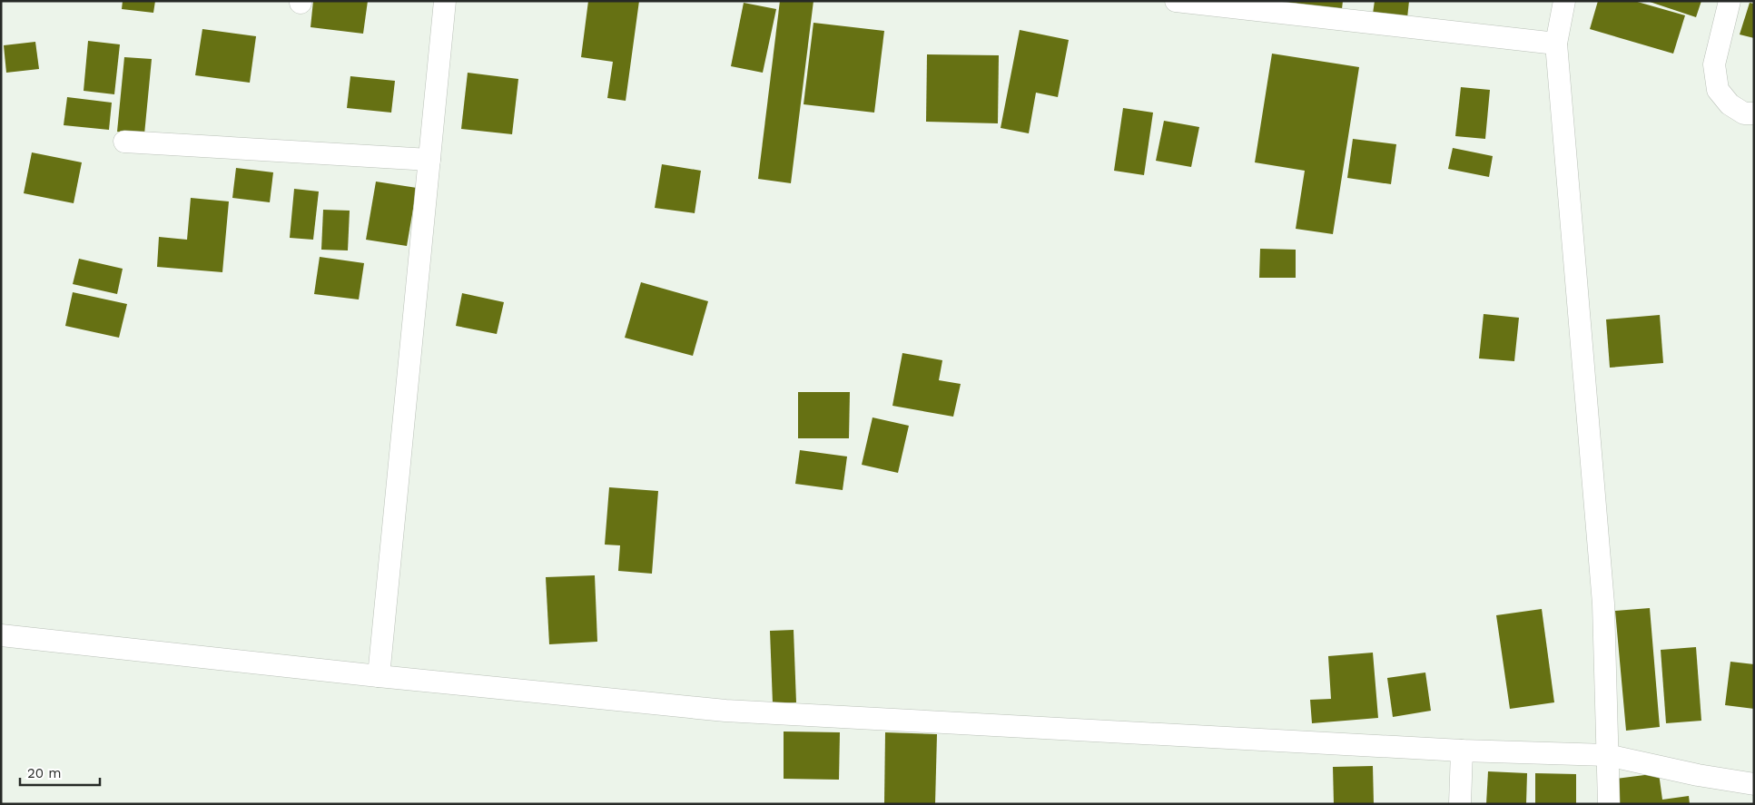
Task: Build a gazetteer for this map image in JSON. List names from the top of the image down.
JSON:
{
  "scale_bar": "20 m"
}
